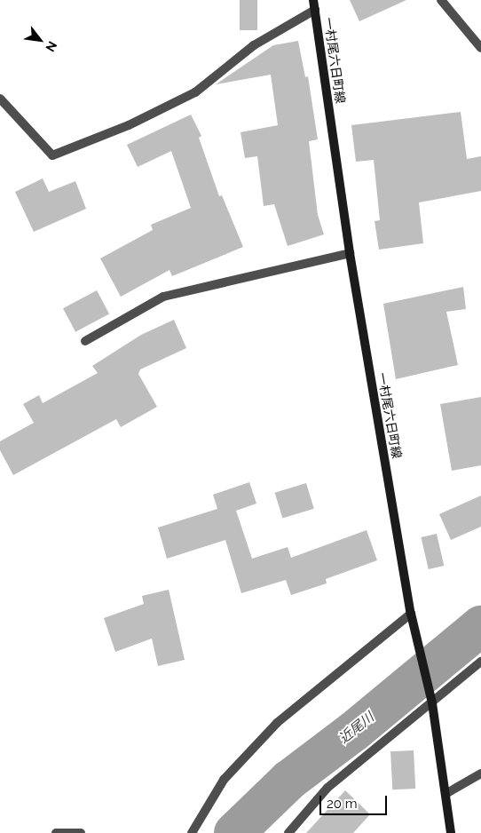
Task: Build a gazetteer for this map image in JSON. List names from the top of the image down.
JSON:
{
  "streets": {
    "main road": ["一村尾六日町線"]
  },
  "water": ["近尾川"],
  "scale_bar": "20 m",
  "north": "bottom right"
}
